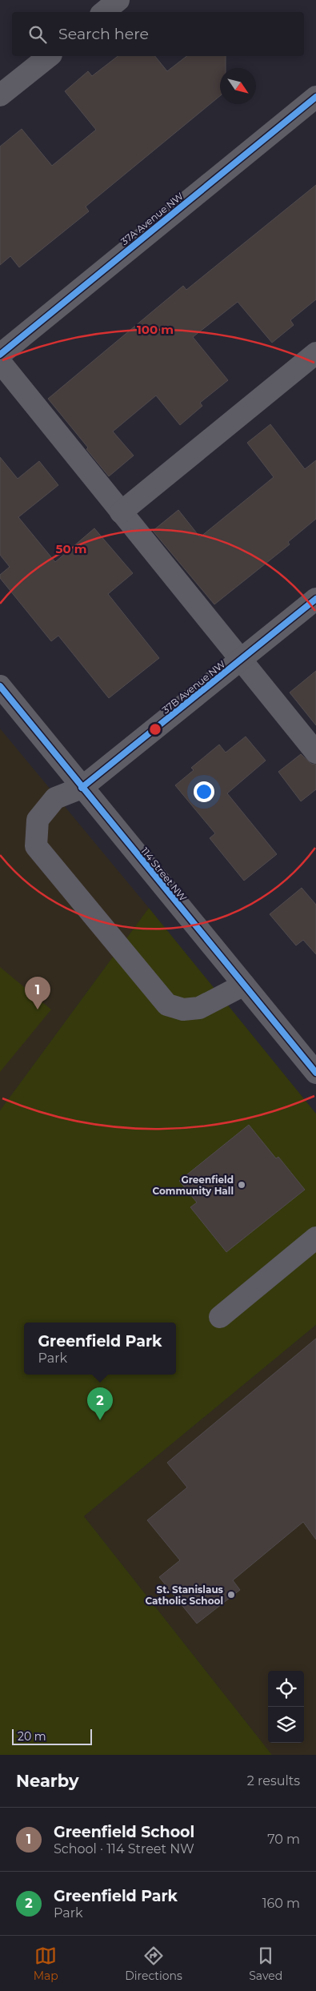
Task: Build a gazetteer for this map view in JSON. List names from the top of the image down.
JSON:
{
  "streets": {
    "street": ["37A Avenue NW", "37B Avenue NW", "114 Street NW"]
  },
  "crossings": [
    ["37B Avenue NW", "114 Street NW"]
  ],
  "places": ["Greenfield Community Hall", "St. Stanislaus Catholic School"],
  "scale_bar": "20 m",
  "north": "bottom right",
  "page": {
    "search": "Search here",
    "pins": ["1", "2"],
    "popup": ["Greenfield Park", "Park"],
    "scale": "20 m",
    "heading": ["Nearby", "2 results"],
    "list": [
      {
        "mark": "1",
        "name": "Greenfield School",
        "note": "School · 114 Street NW",
        "value": "70 m"
      },
      {
        "mark": "2",
        "name": "Greenfield Park",
        "note": "Park",
        "value": "160 m"
      }
    ],
    "nav": ["Map", "Directions", "Saved"]
  },
  "rings": ["100 m", "50 m"]
}
